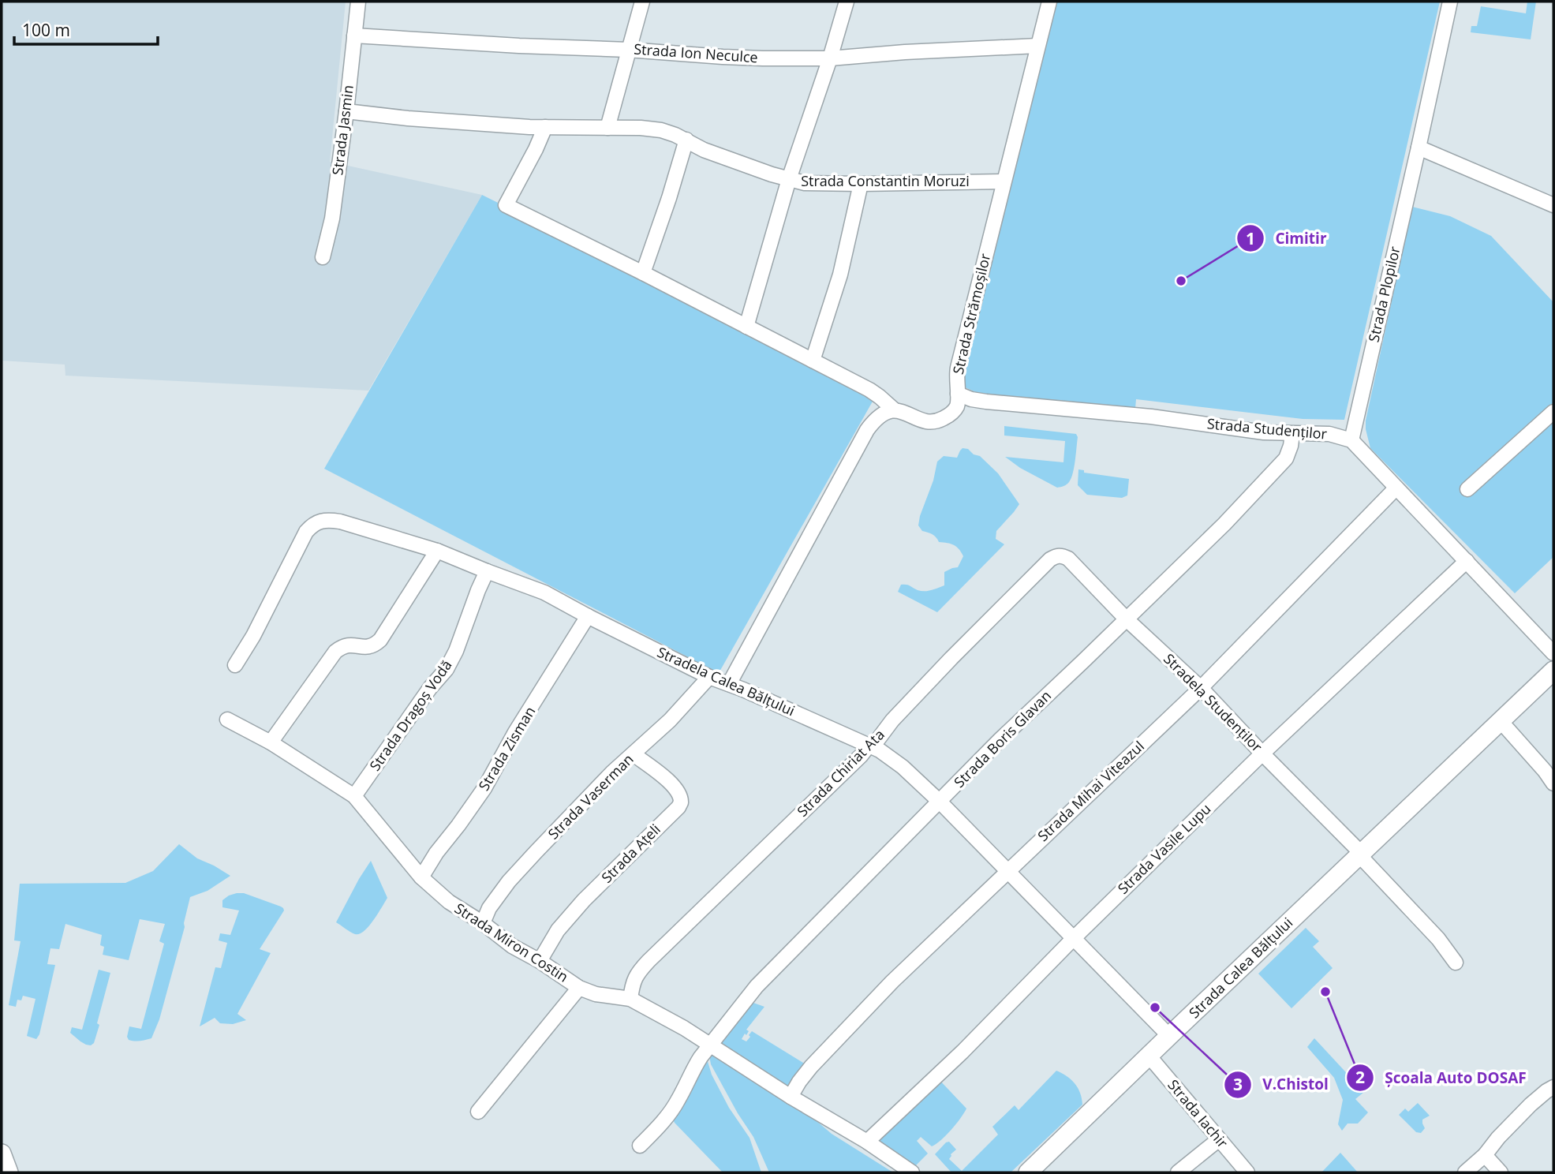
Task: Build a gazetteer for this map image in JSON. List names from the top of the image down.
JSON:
{
  "streets": {
    "main road": ["Strada Calea Bălțului"],
    "street": [
      "Strada Ion Neculce",
      "Strada Jasmin",
      "Strada Constantin Moruzi",
      "Strada Plopilor",
      "Strada Strămoșilor",
      "Strada Studenților",
      "Stradela Calea Bălțului",
      "Stradela Studenților",
      "Strada Dragoș Vodă",
      "Strada Boris Glavan",
      "Strada Zisman",
      "Strada Chiriat Ata",
      "Strada Mihai Viteazul",
      "Strada Vaserman",
      "Strada Vasile Lupu",
      "Strada Ațeli",
      "Strada Miron Costin",
      "Strada Iachir"
    ]
  },
  "crossings": [
    ["Strada Ion Neculce", "Strada Jasmin"],
    ["Strada Ion Neculce", "Strada Strămoșilor"],
    ["Strada Jasmin", "Strada Constantin Moruzi"],
    ["Strada Constantin Moruzi", "Strada Strămoșilor"],
    ["Strada Plopilor", "Strada Studenților"],
    ["Strada Strămoșilor", "Strada Studenților"],
    ["Strada Studenților", "Strada Boris Glavan"],
    ["Stradela Calea Bălțului", "Strada Dragoș Vodă"],
    ["Stradela Calea Bălțului", "Strada Boris Glavan"],
    ["Stradela Calea Bălțului", "Strada Zisman"],
    ["Stradela Calea Bălțului", "Strada Chiriat Ata"],
    ["Stradela Calea Bălțului", "Strada Mihai Viteazul"],
    ["Stradela Calea Bălțului", "Strada Vaserman"],
    ["Stradela Calea Bălțului", "Strada Vasile Lupu"],
    ["Stradela Calea Bălțului", "Strada Calea Bălțului"],
    ["Stradela Studenților", "Strada Boris Glavan"],
    ["Stradela Studenților", "Strada Chiriat Ata"],
    ["Stradela Studenților", "Strada Mihai Viteazul"],
    ["Stradela Studenților", "Strada Vasile Lupu"],
    ["Stradela Studenților", "Strada Calea Bălțului"],
    ["Strada Dragoș Vodă", "Strada Miron Costin"],
    ["Strada Boris Glavan", "Strada Miron Costin"],
    ["Strada Zisman", "Strada Miron Costin"],
    ["Strada Chiriat Ata", "Strada Miron Costin"],
    ["Strada Mihai Viteazul", "Strada Miron Costin"],
    ["Strada Vaserman", "Strada Ațeli"],
    ["Strada Vaserman", "Strada Miron Costin"],
    ["Strada Vasile Lupu", "Strada Miron Costin"],
    ["Strada Ațeli", "Strada Miron Costin"],
    ["Strada Calea Bălțului", "Strada Iachir"]
  ],
  "places": ["Cimitir", "Școala Auto DOSAF", "V.Chistol"],
  "scale_bar": "100 m"
}
